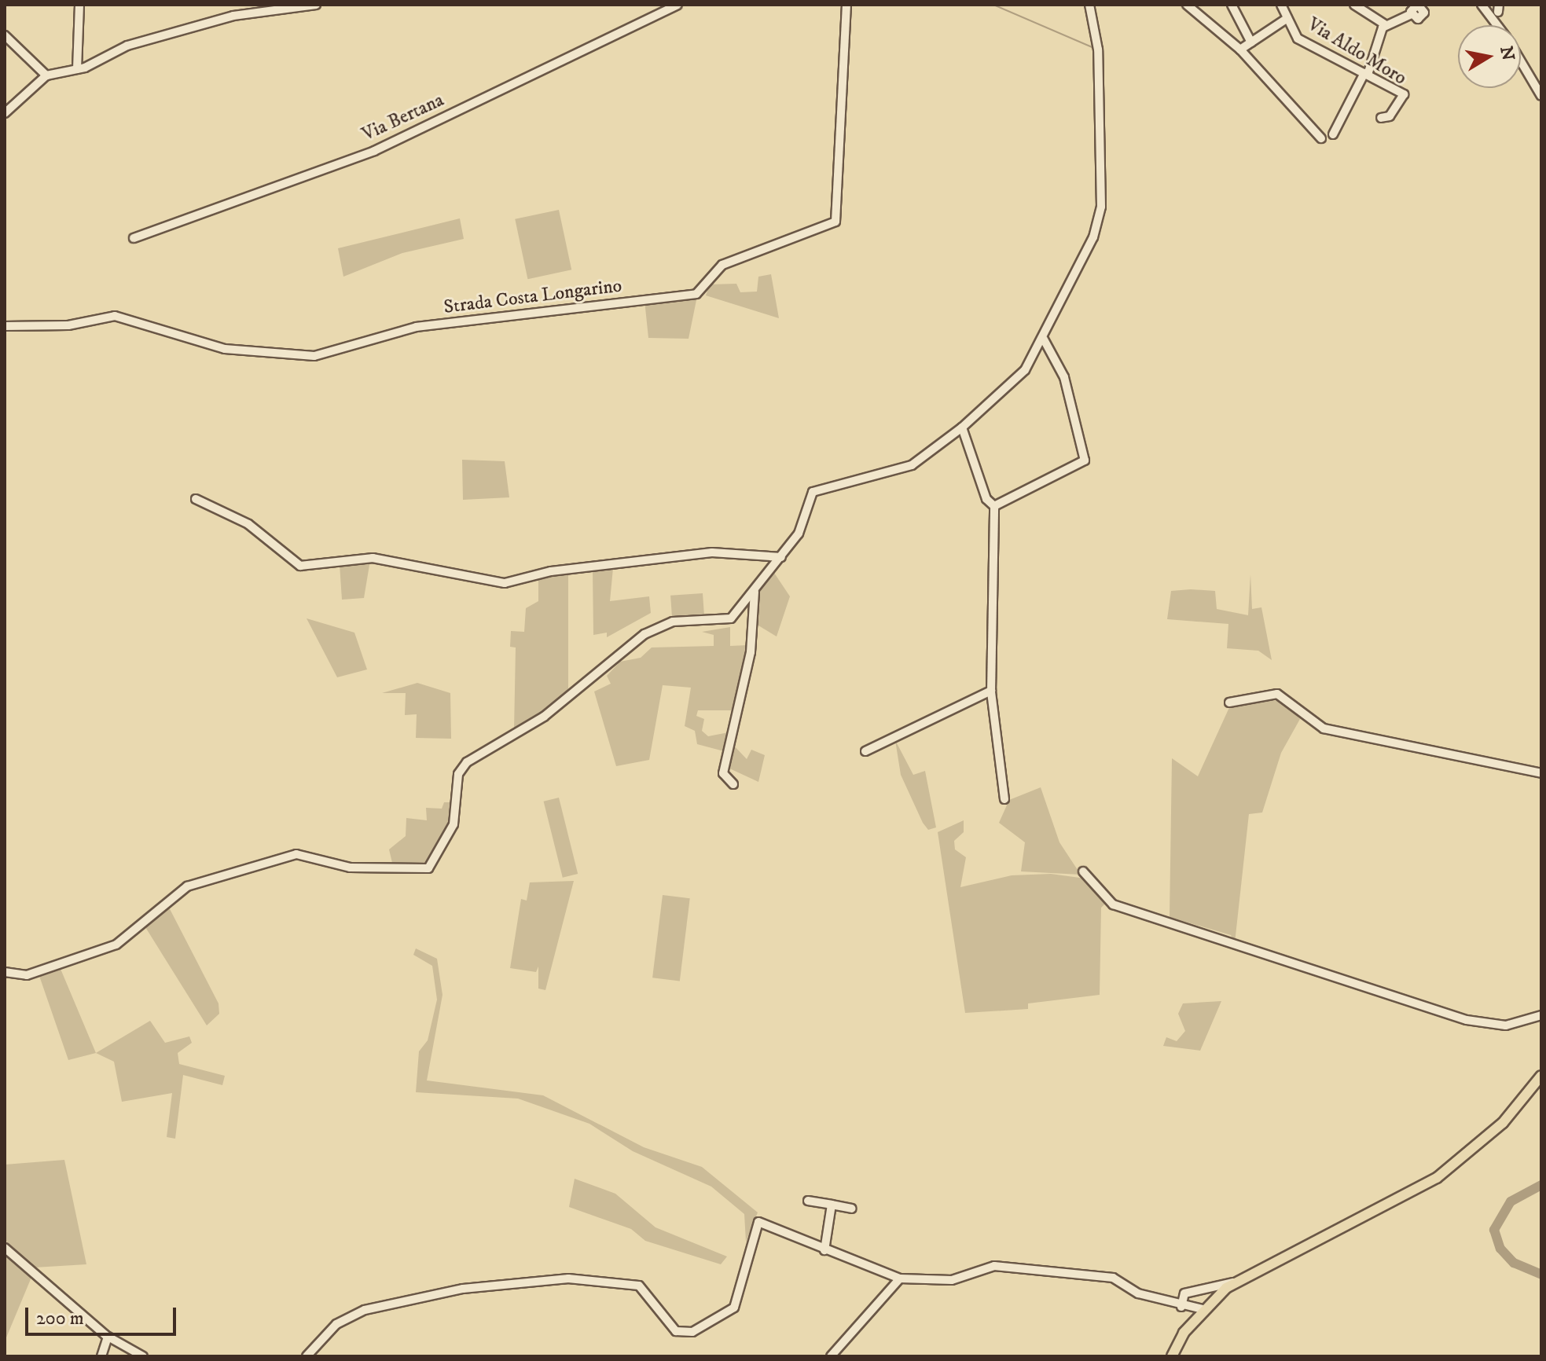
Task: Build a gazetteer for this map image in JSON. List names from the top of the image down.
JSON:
{
  "streets": {
    "street": ["Via Aldo Moro", "Via Bertana", "Strada Costa Longarino"]
  },
  "scale_bar": "200 m",
  "north": "right"
}
